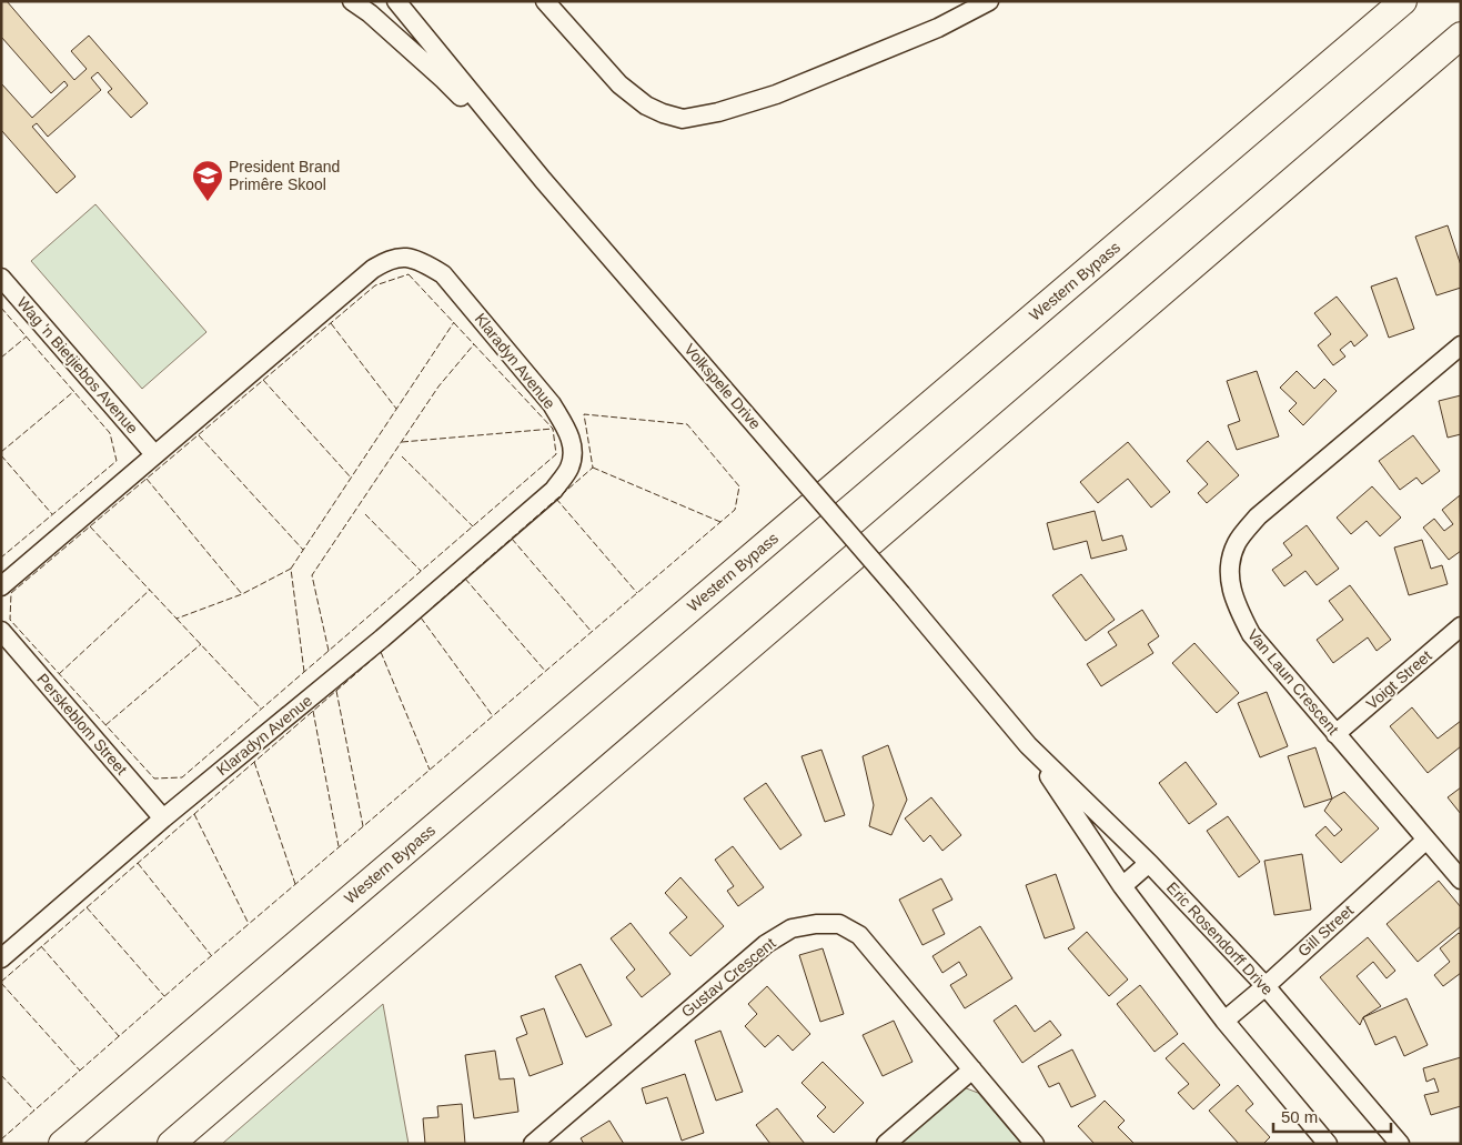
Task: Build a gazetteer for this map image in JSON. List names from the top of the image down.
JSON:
{
  "streets": {
    "highway": ["Western Bypass"],
    "street": [
      "Klaradyn Avenue",
      "Wag 'n Bietjiebos Avenue",
      "Volkspele Drive",
      "Voigt Street",
      "Van Laun Crescent",
      "Perskeblom Street",
      "Gill Street",
      "Eric Rosendorff Drive",
      "Gustav Crescent"
    ]
  },
  "crossings": [
    ["Klaradyn Avenue", "Wag 'n Bietjiebos Avenue"],
    ["Klaradyn Avenue", "Perskeblom Street"],
    ["Volkspele Drive", "Eric Rosendorff Drive"],
    ["Voigt Street", "Van Laun Crescent"],
    ["Van Laun Crescent", "Gill Street"],
    ["Gill Street", "Eric Rosendorff Drive"]
  ],
  "places": {
    "school or university": ["President Brand Primêre Skool"]
  },
  "scale_bar": "50 m"
}
